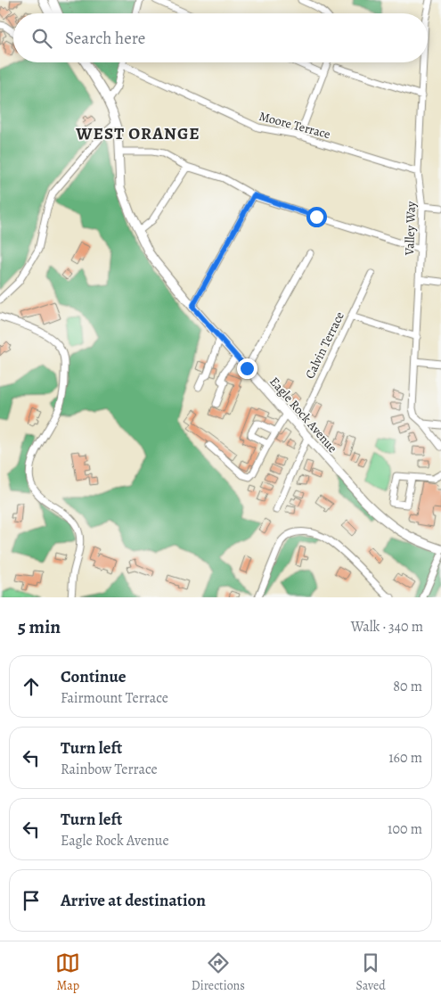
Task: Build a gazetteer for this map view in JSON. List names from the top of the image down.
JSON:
{
  "streets": {
    "main road": ["Eagle Rock Avenue"],
    "street": ["Moore Terrace", "Valley Way", "Calvin Terrace"]
  },
  "crossings": [
    ["Moore Terrace", "Valley Way"],
    ["Calvin Terrace", "Eagle Rock Avenue"]
  ],
  "districts": ["WEST ORANGE"],
  "page": {
    "search": "Search here",
    "heading": ["5 min", "Walk · 340 m"],
    "list": [
      ["Continue", "Fairmount Terrace", "80 m"],
      ["Turn left", "Rainbow Terrace", "160 m"],
      ["Turn left", "Eagle Rock Avenue", "100 m"],
      "Arrive at destination"
    ],
    "nav": ["Map", "Directions", "Saved"]
  }
}
